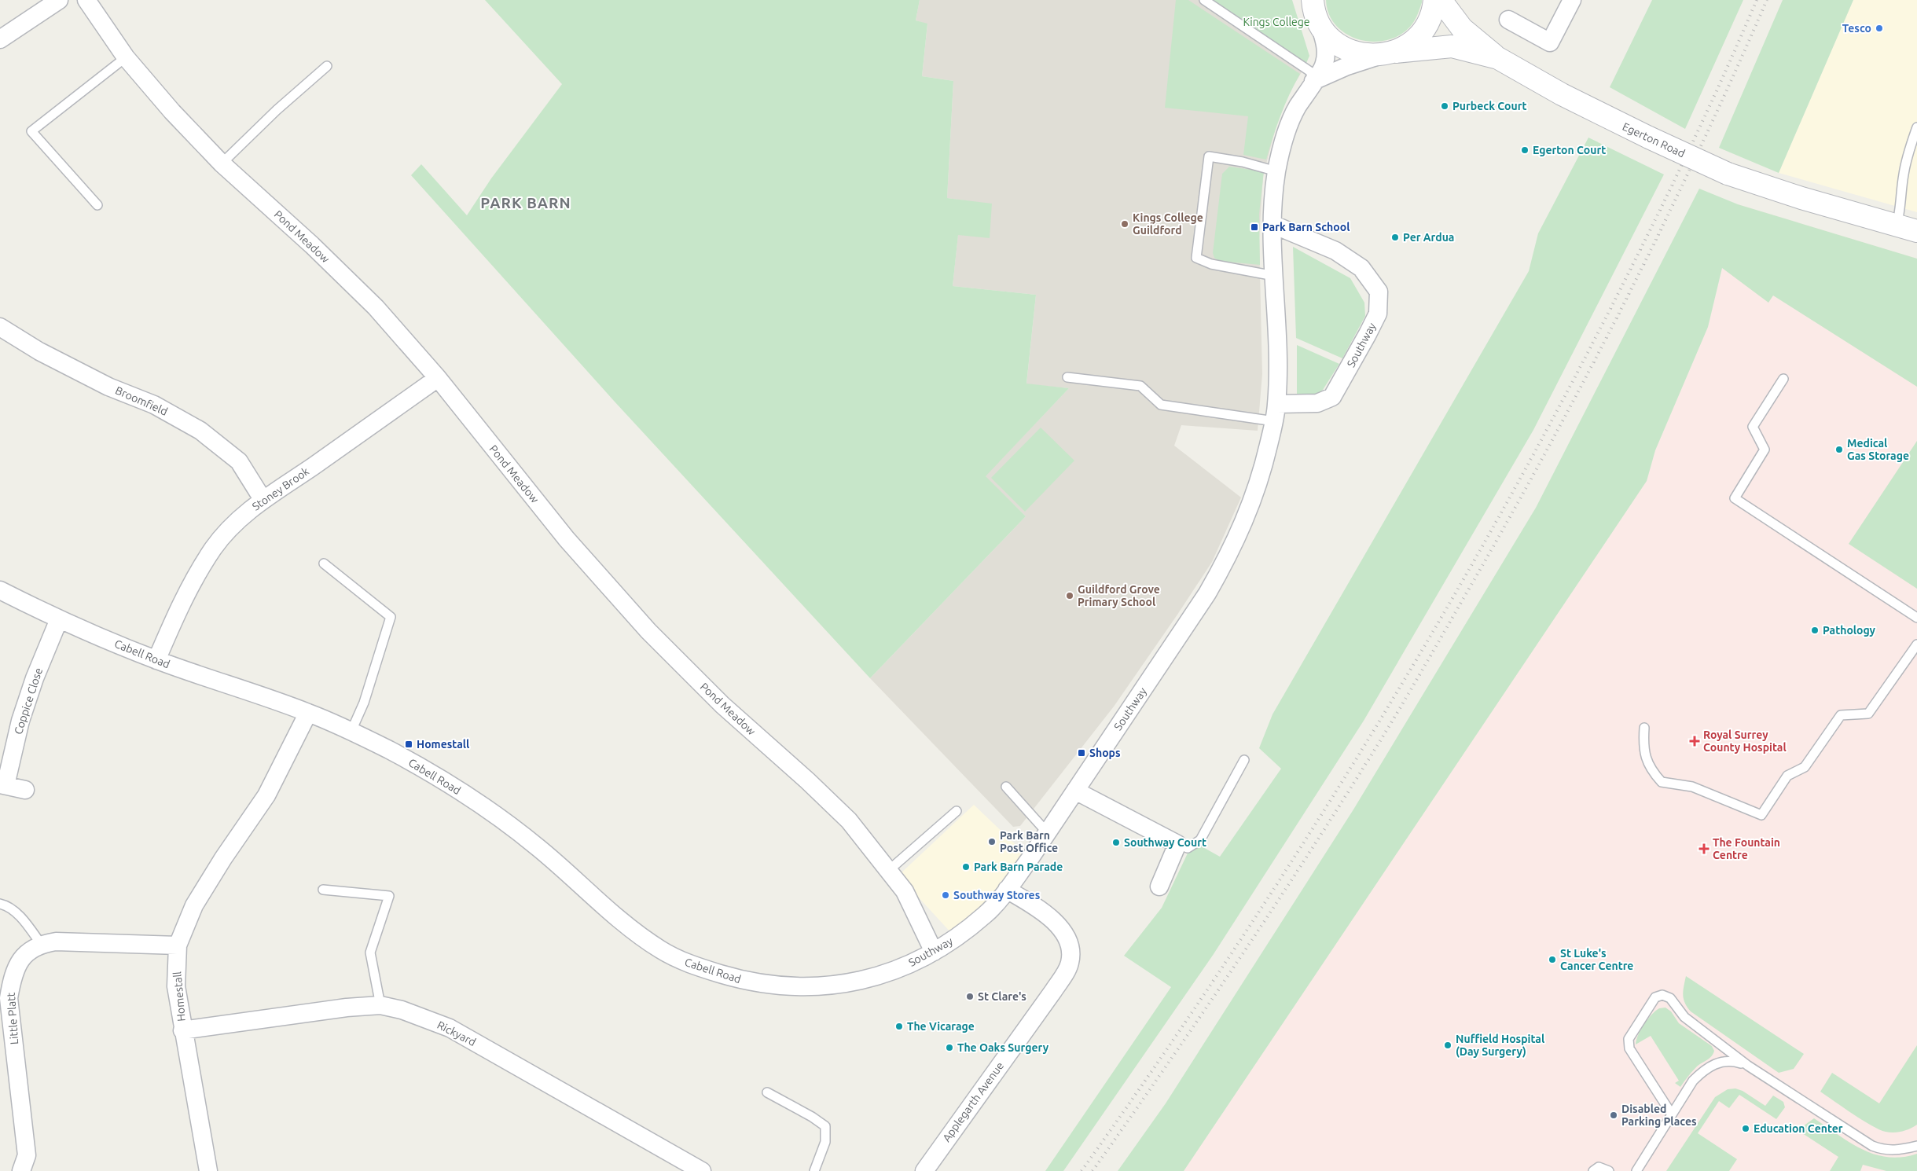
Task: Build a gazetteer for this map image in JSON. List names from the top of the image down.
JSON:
{
  "streets": {
    "street": [
      "Egerton Road",
      "Pond Meadow",
      "Southway",
      "Broomfield",
      "Stoney Brook",
      "Cabell Road",
      "Coppice Close",
      "Homestall",
      "Little Platt",
      "Rickyard",
      "Applegarth Avenue"
    ]
  },
  "crossings": [
    ["Egerton Road", "Southway"],
    ["Pond Meadow", "Southway"],
    ["Pond Meadow", "Stoney Brook"],
    ["Southway", "Cabell Road"],
    ["Southway", "Applegarth Avenue"],
    ["Broomfield", "Stoney Brook"],
    ["Stoney Brook", "Cabell Road"],
    ["Cabell Road", "Coppice Close"],
    ["Cabell Road", "Homestall"],
    ["Homestall", "Little Platt"],
    ["Homestall", "Rickyard"]
  ],
  "districts": ["PARK BARN"],
  "parks": ["Kings College"],
  "places": {
    "other": [
      "Tesco",
      "Purbeck Court",
      "Egerton Court",
      "Kings College Guildford",
      "Per Ardua",
      "Medical Gas Storage",
      "Guildford Grove Primary School",
      "Pathology",
      "Park Barn Post Office",
      "Southway Court",
      "Park Barn Parade",
      "Southway Stores",
      "St Luke's Cancer Centre",
      "St Clare's",
      "The Vicarage",
      "Nuffield Hospital (Day Surgery)",
      "The Oaks Surgery",
      "Disabled Parking Places",
      "Education Center"
    ],
    "transit": ["Park Barn School", "Homestall", "Shops"],
    "health": ["Royal Surrey County Hospital", "The Fountain Centre"]
  }
}
